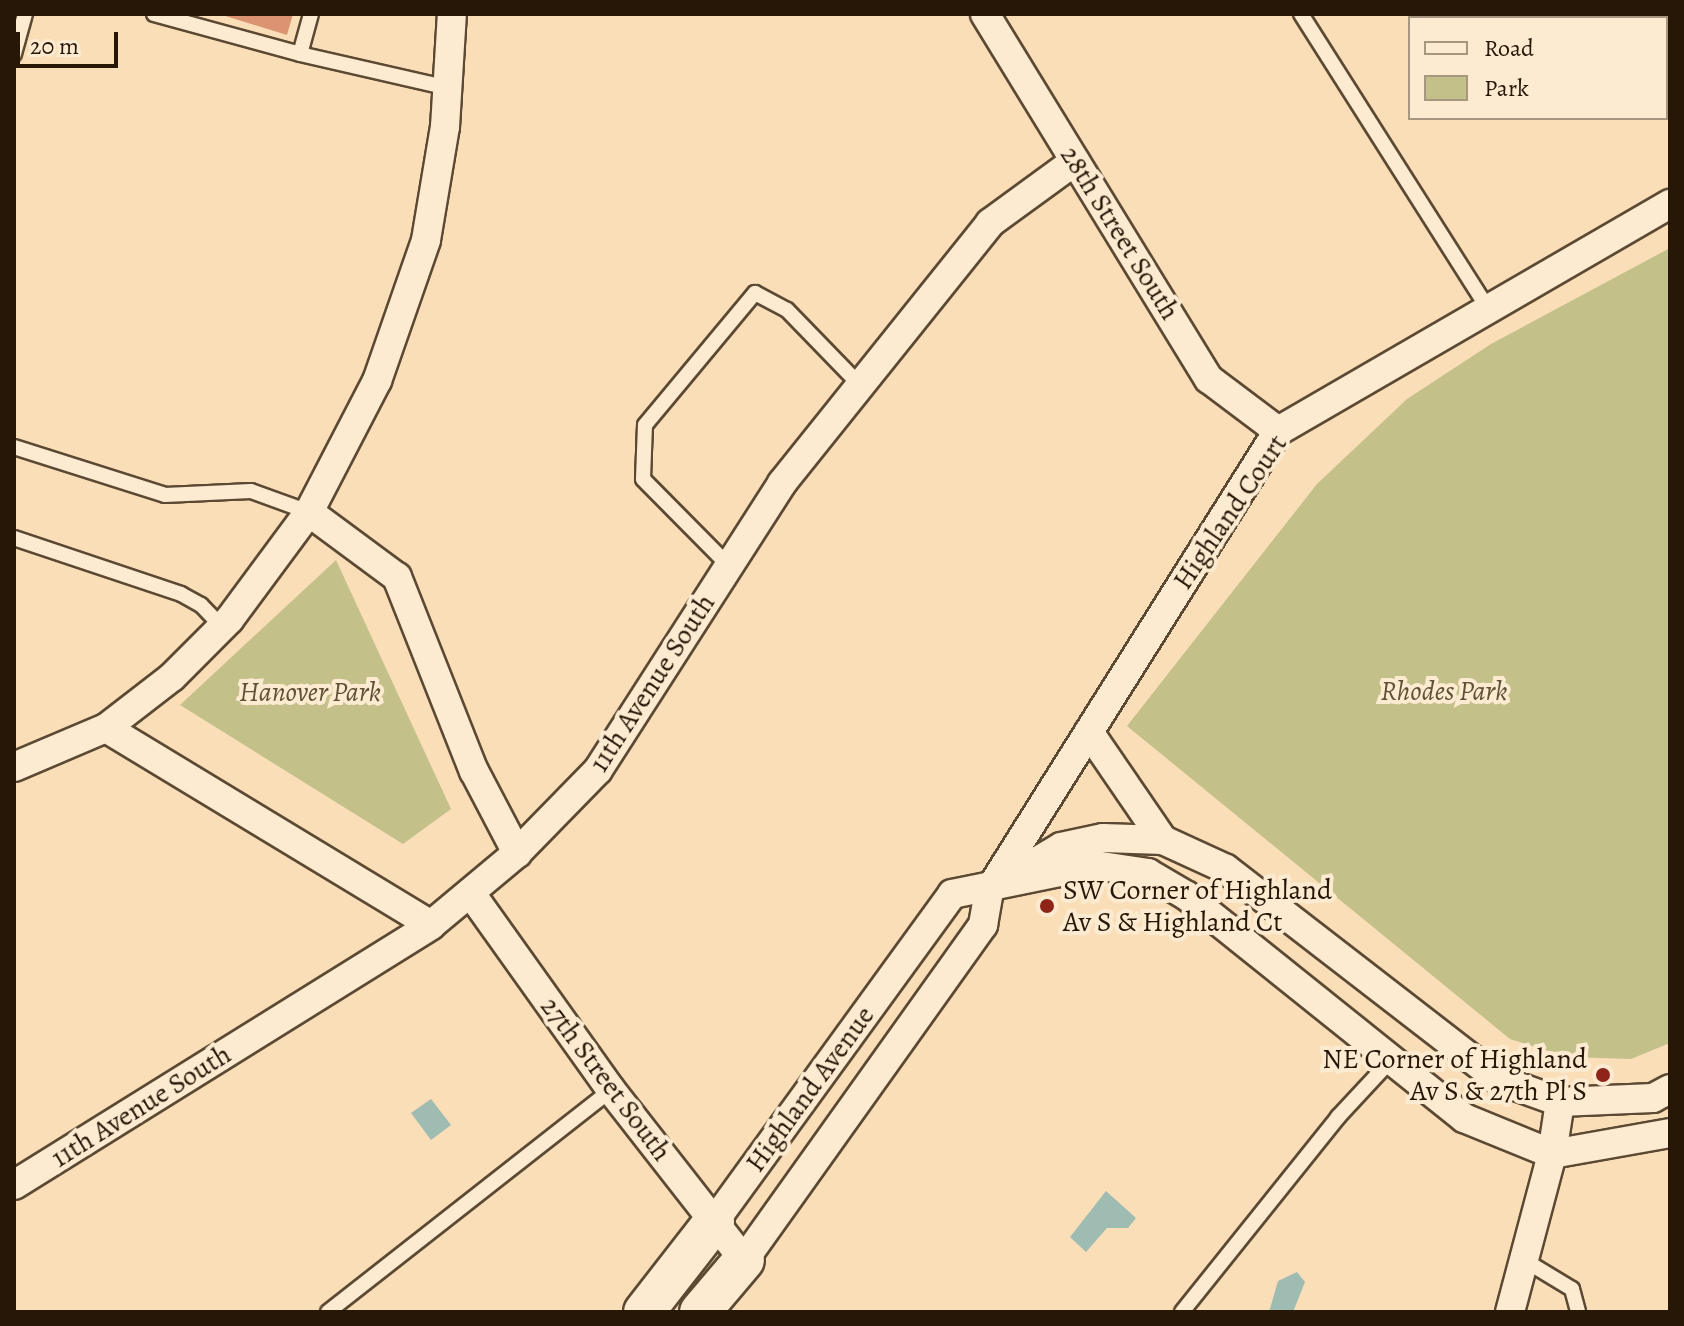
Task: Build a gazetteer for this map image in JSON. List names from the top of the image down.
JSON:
{
  "streets": {
    "street": [
      "28th Street South",
      "Highland Court",
      "11th Avenue South",
      "27th Street South",
      "Highland Avenue"
    ]
  },
  "crossings": [
    ["28th Street South", "Highland Court"],
    ["28th Street South", "11th Avenue South"],
    ["Highland Court", "Highland Avenue"],
    ["11th Avenue South", "27th Street South"],
    ["27th Street South", "Highland Avenue"]
  ],
  "parks": ["Rhodes Park", "Hanover Park"],
  "places": ["SW Corner of Highland Av S & Highland Ct", "NE Corner of Highland Av S & 27th Pl S"],
  "legend": ["Road", "Park"],
  "scale_bar": "20 m"
}
